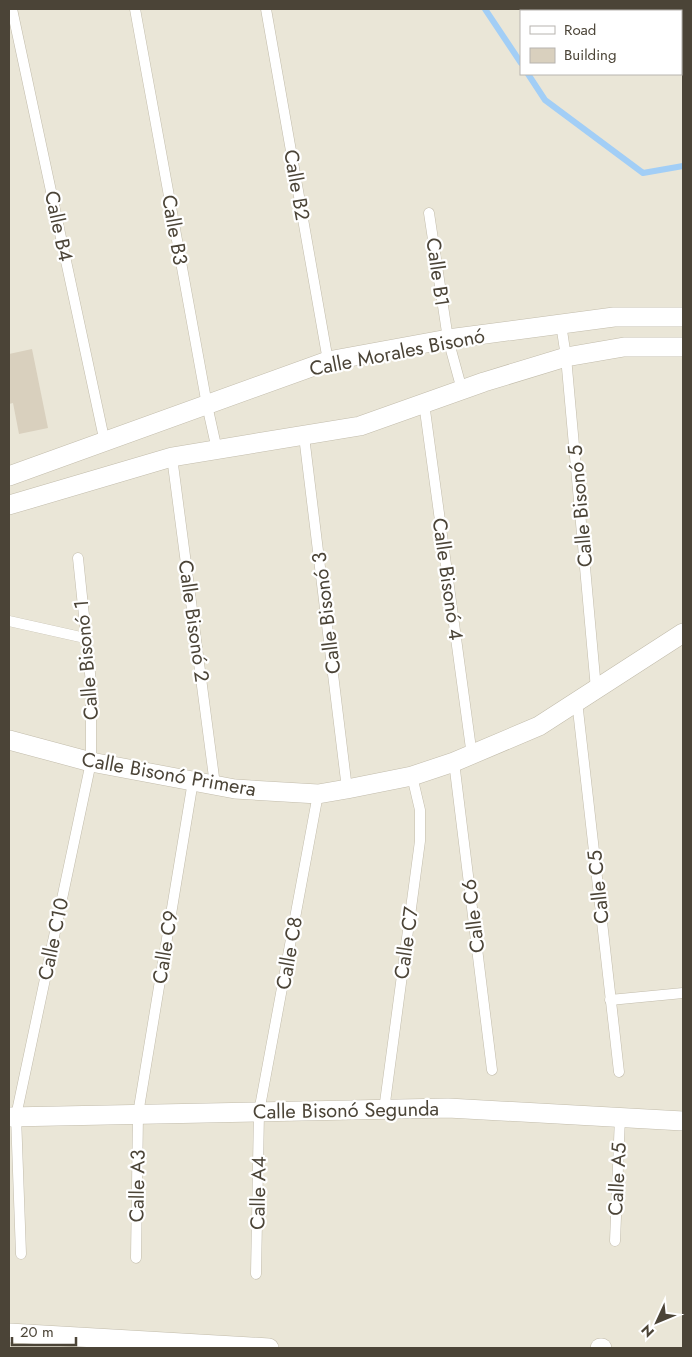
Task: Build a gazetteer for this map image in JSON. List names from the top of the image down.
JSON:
{
  "streets": {
    "street": ["Calle Morales Bisonó", "Calle Bisonó Primera", "Calle Bisonó Segunda"],
    "lane": [
      "Calle B2",
      "Calle B4",
      "Calle B3",
      "Calle B1",
      "Calle Bisonó 5",
      "Calle Bisonó 4",
      "Calle Bisonó 3",
      "Calle Bisonó 2",
      "Calle Bisonó 1",
      "Calle C5",
      "Calle C6",
      "Calle C10",
      "Calle C7",
      "Calle C9",
      "Calle C8",
      "Calle A5",
      "Calle A3",
      "Calle A4"
    ]
  },
  "crossings": [
    ["Calle B2", "Calle Morales Bisonó"],
    ["Calle B4", "Calle Morales Bisonó"],
    ["Calle B3", "Calle Morales Bisonó"],
    ["Calle B1", "Calle Morales Bisonó"],
    ["Calle Morales Bisonó", "Calle Bisonó 5"],
    ["Calle Bisonó 5", "Calle Bisonó Primera"],
    ["Calle Bisonó 4", "Calle Bisonó Primera"],
    ["Calle Bisonó 4", "Calle C6"],
    ["Calle Bisonó 3", "Calle Bisonó Primera"],
    ["Calle Bisonó 2", "Calle Bisonó Primera"],
    ["Calle Bisonó 1", "Calle Bisonó Primera"],
    ["Calle Bisonó 1", "Calle C10"],
    ["Calle Bisonó Primera", "Calle C5"],
    ["Calle Bisonó Primera", "Calle C6"],
    ["Calle Bisonó Primera", "Calle C10"],
    ["Calle Bisonó Primera", "Calle C7"],
    ["Calle Bisonó Primera", "Calle C9"],
    ["Calle Bisonó Primera", "Calle C8"],
    ["Calle C10", "Calle Bisonó Segunda"],
    ["Calle C7", "Calle Bisonó Segunda"],
    ["Calle C9", "Calle Bisonó Segunda"],
    ["Calle C9", "Calle A3"],
    ["Calle C8", "Calle Bisonó Segunda"],
    ["Calle C8", "Calle A4"],
    ["Calle Bisonó Segunda", "Calle A5"],
    ["Calle Bisonó Segunda", "Calle A3"],
    ["Calle Bisonó Segunda", "Calle A4"]
  ],
  "legend": ["Road", "Building"],
  "scale_bar": "20 m",
  "north": "bottom left"
}
